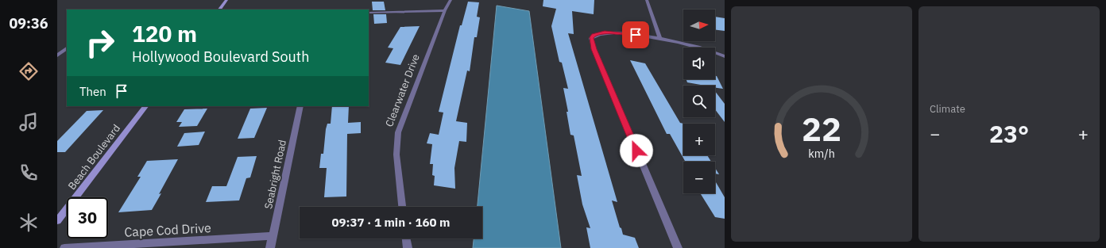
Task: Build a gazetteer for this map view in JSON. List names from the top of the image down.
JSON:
{
  "streets": {
    "street": [
      "Clearwater Drive",
      "Beach Boulevard",
      "Seabright Road",
      "Cape Cod Drive"
    ]
  },
  "crossings": [
    ["Seabright Road", "Cape Cod Drive"]
  ],
  "north": "right",
  "page": {
    "tabs": "09:36",
    "tile": "Climate",
    "map_buttons": ["+", "−"],
    "turn": ["120 m", "Hollywood Boulevard South"],
    "then": "Then",
    "heat": ["−", "23°", "+"],
    "limit": "30",
    "trip": "09:37 · 1 min · 160 m",
    "gauge": ["22", "km/h"]
  }
}
